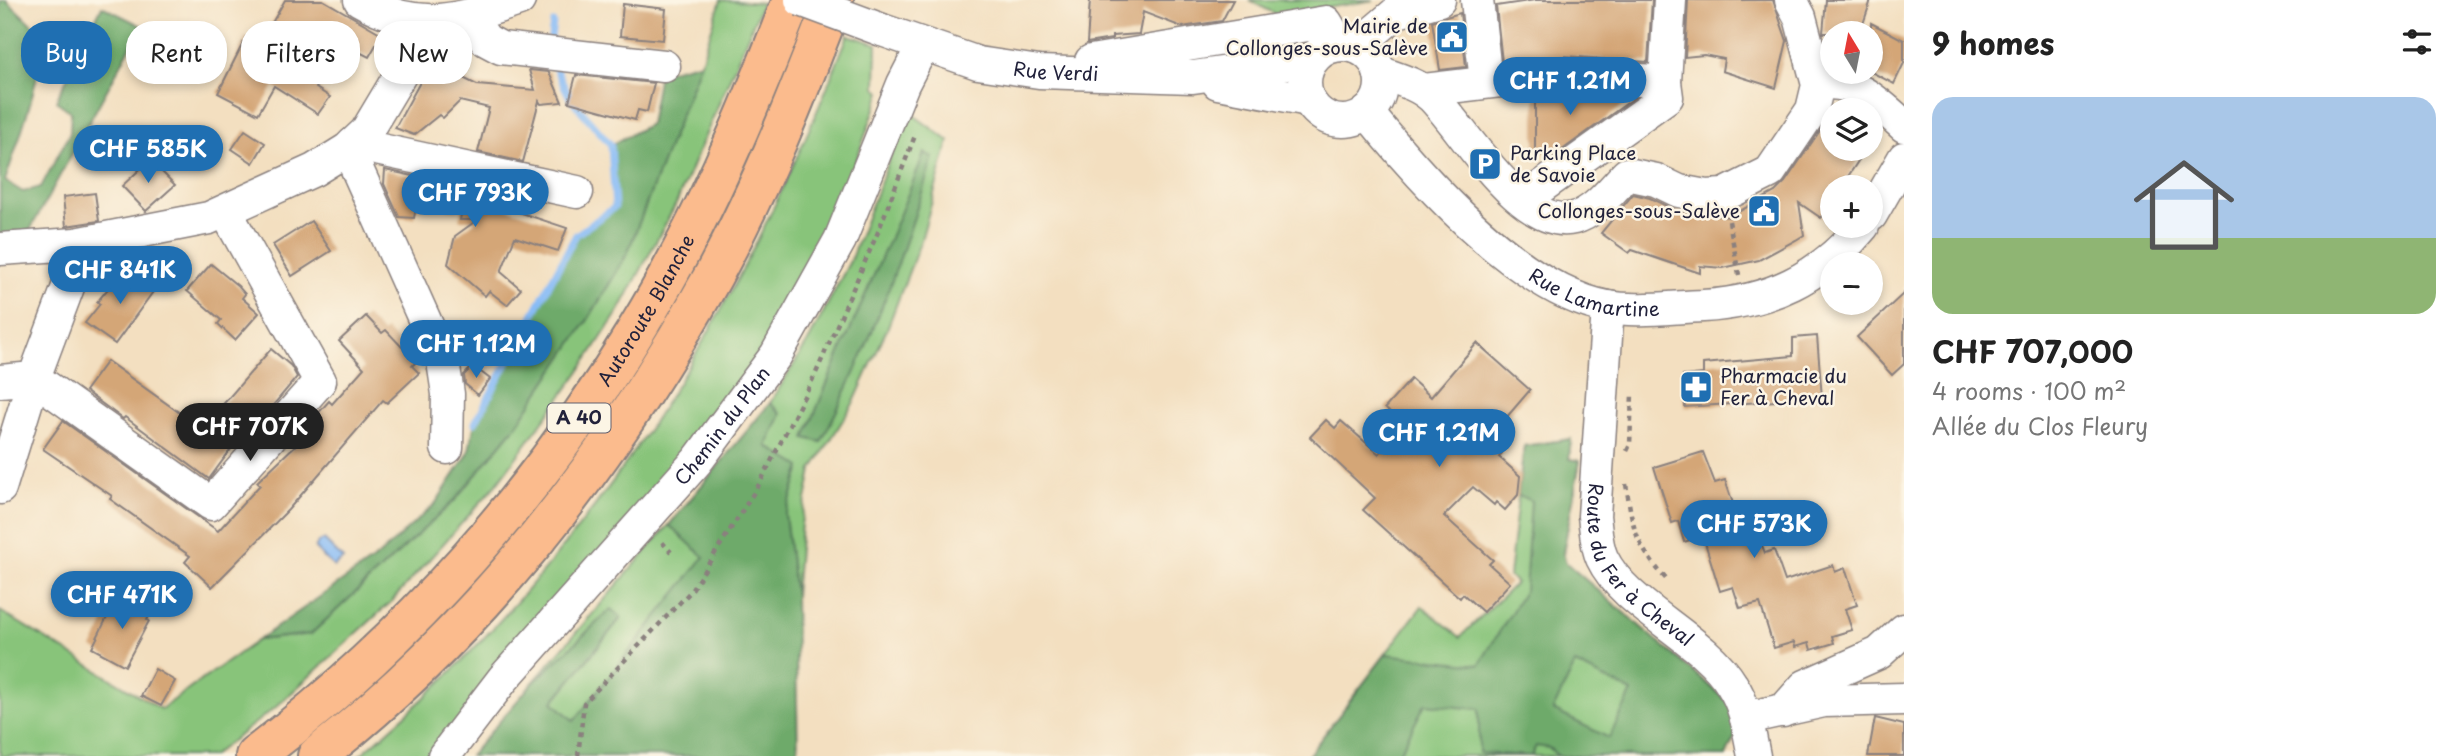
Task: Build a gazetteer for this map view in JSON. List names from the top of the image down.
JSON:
{
  "streets": {
    "highway": ["Autoroute Blanche", "A 40"],
    "street": [
      "Rue Verdi",
      "Rue Lamartine",
      "Chemin du Plan",
      "Route du Fer à Cheval"
    ]
  },
  "crossings": [
    ["Rue Verdi", "Rue Lamartine"],
    ["Rue Verdi", "Chemin du Plan"],
    ["Rue Lamartine", "Route du Fer à Cheval"]
  ],
  "places": {
    "public building": ["Mairie de Collonges-sous-Salève", "Collonges-sous-Salève"],
    "parking": ["Parking Place de Savoie"],
    "pharmacy": ["Pharmacie du Fer à Cheval"]
  },
  "north": "top",
  "page": {
    "heading": "9 homes",
    "map_buttons": ["+", "−"],
    "chip": [
      "Buy",
      "Rent",
      "Filters",
      "New"
    ],
    "price": [
      "CHF 1.21M",
      "CHF 585K",
      "CHF 793K",
      "CHF 841K",
      "CHF 1.12M",
      "CHF 707K",
      "CHF 1.21M",
      "CHF 573K",
      "CHF 471K"
    ],
    "list": [
      {
        "name": "CHF 707,000",
        "note": "4 rooms · 100 m² · Allée du Clos Fleury"
      }
    ]
  }
}
